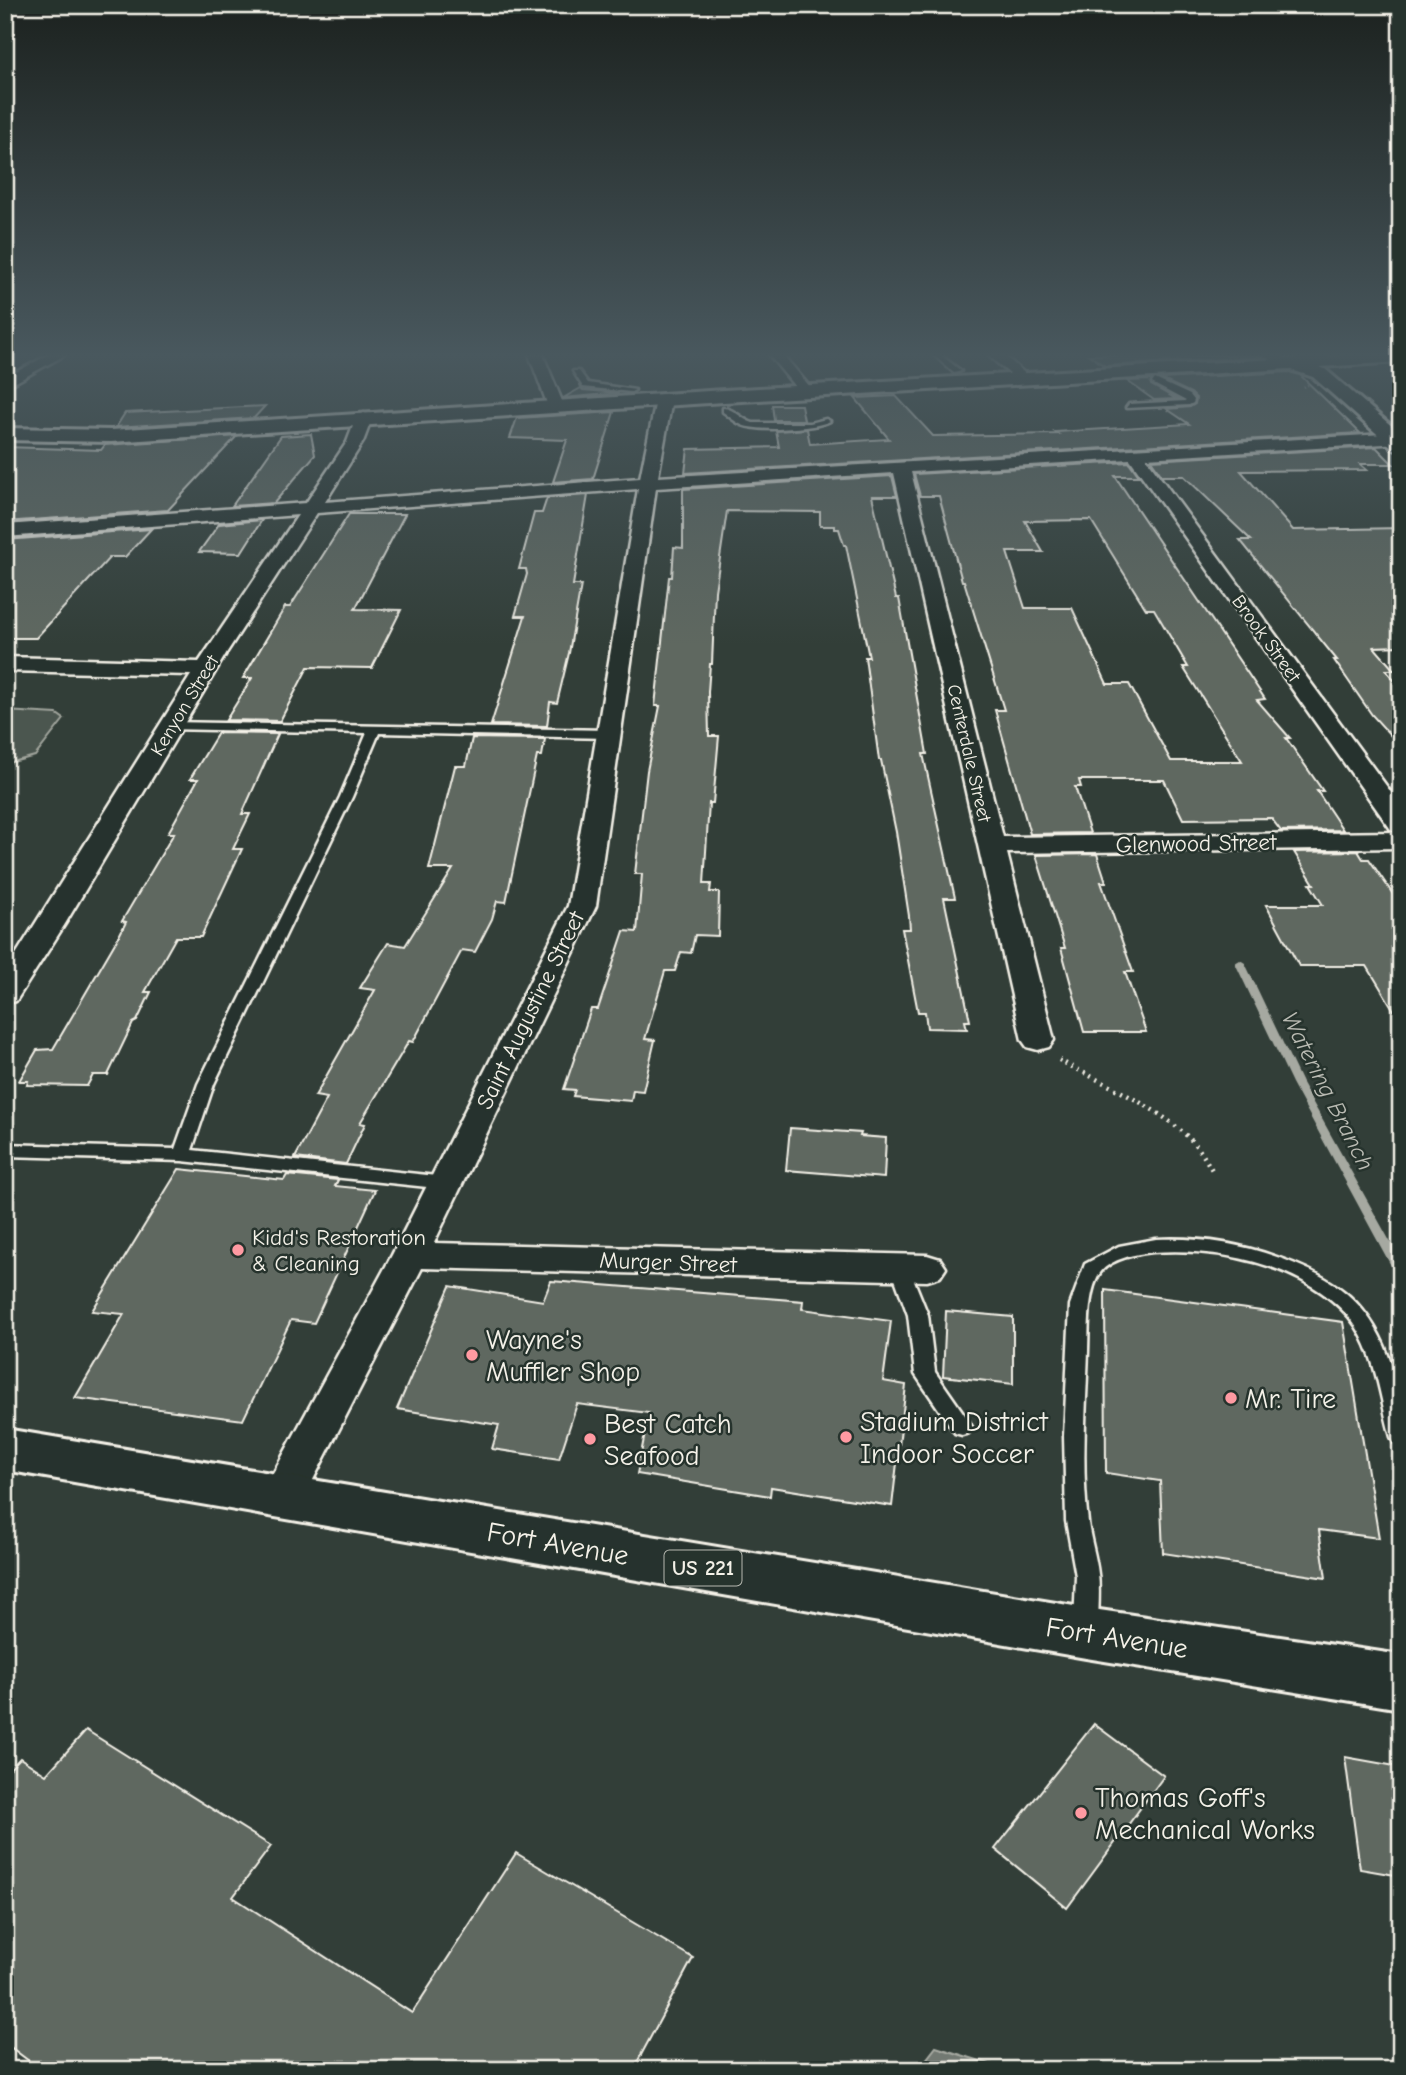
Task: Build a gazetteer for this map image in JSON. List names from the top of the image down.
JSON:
{
  "streets": {
    "main road": ["Fort Avenue", "US 221"],
    "street": [
      "Brook Street",
      "Kenyon Street",
      "Centerdale Street",
      "Glenwood Street",
      "Saint Augustine Street",
      "Murger Street"
    ]
  },
  "crossings": [
    ["Centerdale Street", "Glenwood Street"],
    ["Saint Augustine Street", "Murger Street"],
    ["Saint Augustine Street", "Fort Avenue"]
  ],
  "water": ["Watering Branch"],
  "places": [
    "Kidd's Restoration & Cleaning",
    "Wayne's Muffler Shop",
    "Mr. Tire",
    "Stadium District Indoor Soccer",
    "Best Catch Seafood",
    "Thomas Goff's Mechanical Works"
  ]
}
